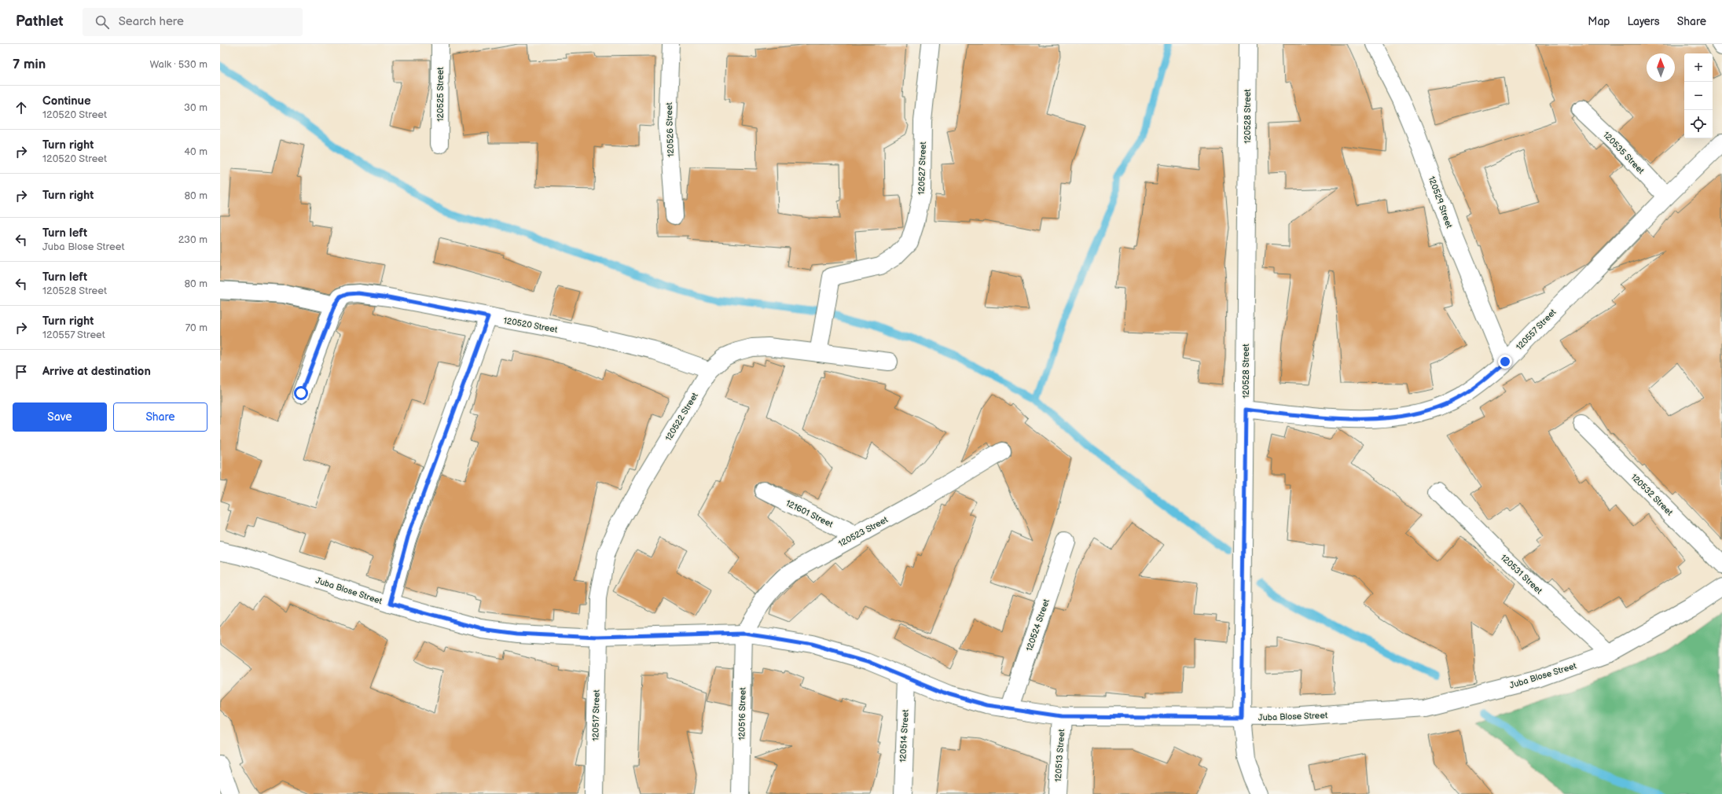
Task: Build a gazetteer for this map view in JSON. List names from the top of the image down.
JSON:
{
  "streets": {
    "street": [
      "120525 Street",
      "120528 Street",
      "120526 Street",
      "120535 Street",
      "120527 Street",
      "120529 Street",
      "120520 Street",
      "120557 Street",
      "120522 Street",
      "120532 Street",
      "121601 Street",
      "120523 Street",
      "120531 Street",
      "Juba Blose Street",
      "120524 Street",
      "120516 Street",
      "120517 Street",
      "120514 Street",
      "120513 Street"
    ]
  },
  "crossings": [
    ["120528 Street", "120557 Street"],
    ["120528 Street", "Juba Blose Street"],
    ["120535 Street", "120557 Street"],
    ["120527 Street", "120522 Street"],
    ["120529 Street", "120557 Street"],
    ["120520 Street", "120522 Street"],
    ["120522 Street", "Juba Blose Street"],
    ["120522 Street", "120517 Street"],
    ["121601 Street", "120523 Street"],
    ["120523 Street", "Juba Blose Street"],
    ["120523 Street", "120516 Street"],
    ["120531 Street", "Juba Blose Street"],
    ["Juba Blose Street", "120524 Street"],
    ["Juba Blose Street", "120516 Street"],
    ["Juba Blose Street", "120517 Street"],
    ["Juba Blose Street", "120514 Street"],
    ["Juba Blose Street", "120513 Street"]
  ],
  "north": "top",
  "page": {
    "header": "Pathlet",
    "search": "Search here",
    "nav": ["Map", "Layers", "Share"],
    "heading": ["7 min", "Walk · 530 m"],
    "map_buttons": ["+", "−"],
    "list": [
      ["Continue", "120520 Street", "30 m"],
      ["Turn right", "120520 Street", "40 m"],
      ["Turn right", "80 m"],
      ["Turn left", "Juba Blose Street", "230 m"],
      ["Turn left", "120528 Street", "80 m"],
      ["Turn right", "120557 Street", "70 m"],
      "Arrive at destination"
    ],
    "buttons": ["Save", "Share"]
  }
}
